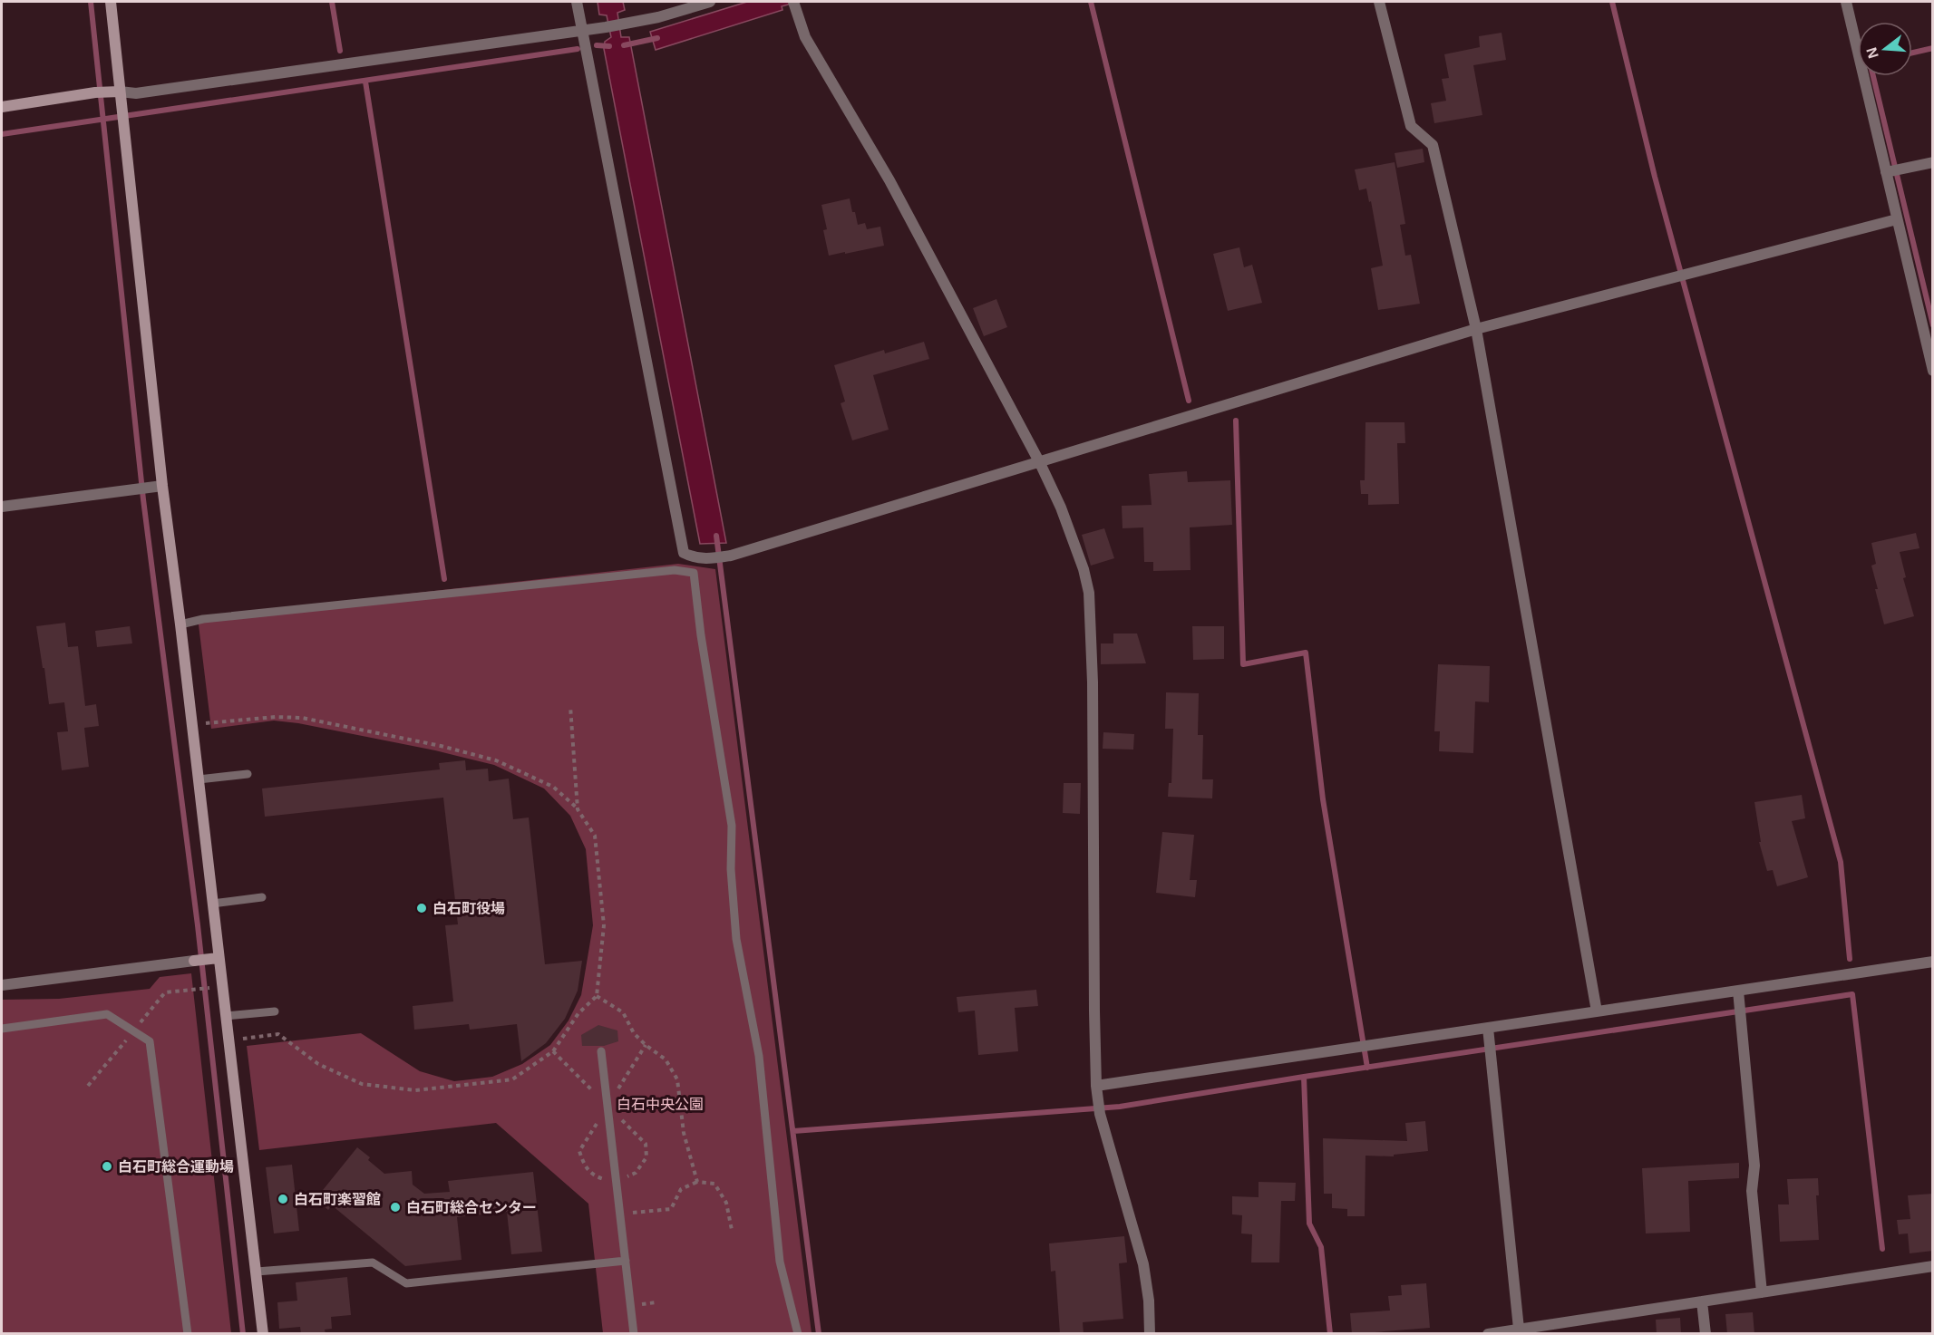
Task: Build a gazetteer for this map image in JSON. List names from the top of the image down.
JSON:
{
  "parks": ["白石中央公園"],
  "places": [
    "白石町役場",
    "白石町総合運動場",
    "白石町楽習館",
    "白石町総合センター"
  ],
  "north": "left"
}
